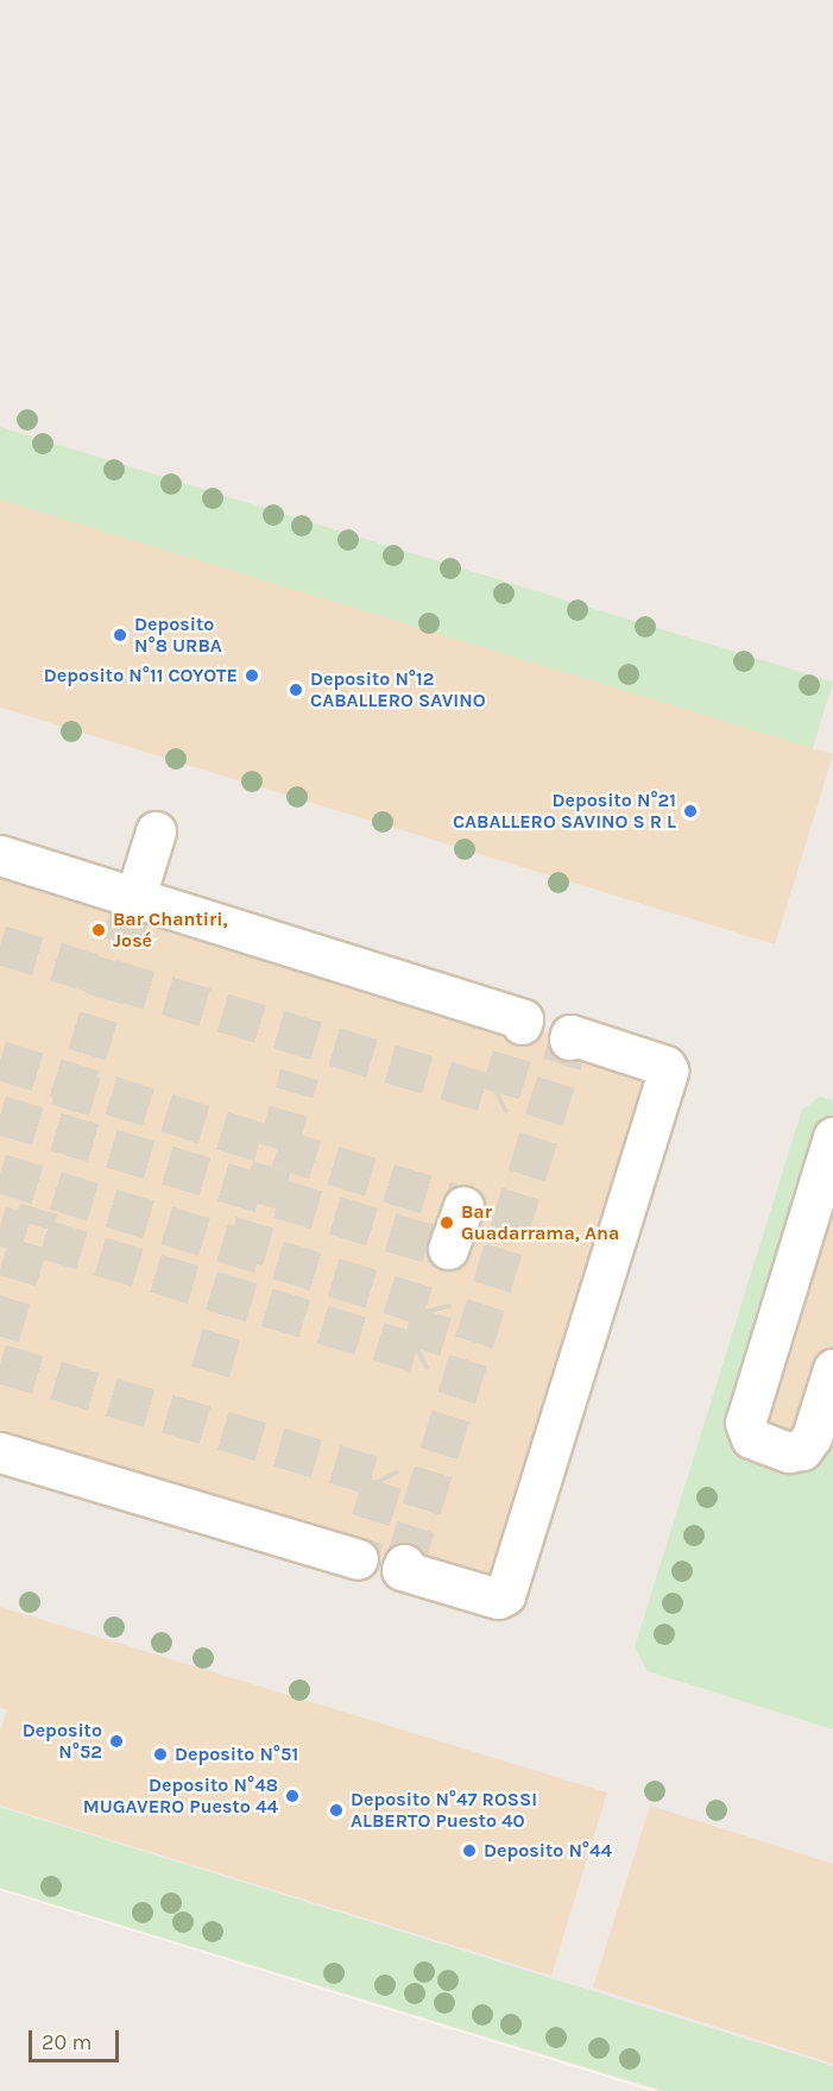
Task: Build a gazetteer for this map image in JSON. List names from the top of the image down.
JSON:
{
  "places": [
    "Deposito N°8 URBA",
    "Deposito N°11 COYOTE",
    "Deposito N°12 CABALLERO SAVINO",
    "Deposito N°21 CABALLERO SAVINO S R L",
    "Bar Chantiri, José",
    "Bar Guadarrama, Ana",
    "Deposito N°52",
    "Deposito N°51",
    "Deposito N°48 MUGAVERO Puesto 44",
    "Deposito N°47 ROSSI ALBERTO Puesto 40",
    "Deposito N°44"
  ],
  "scale_bar": "20 m"
}
